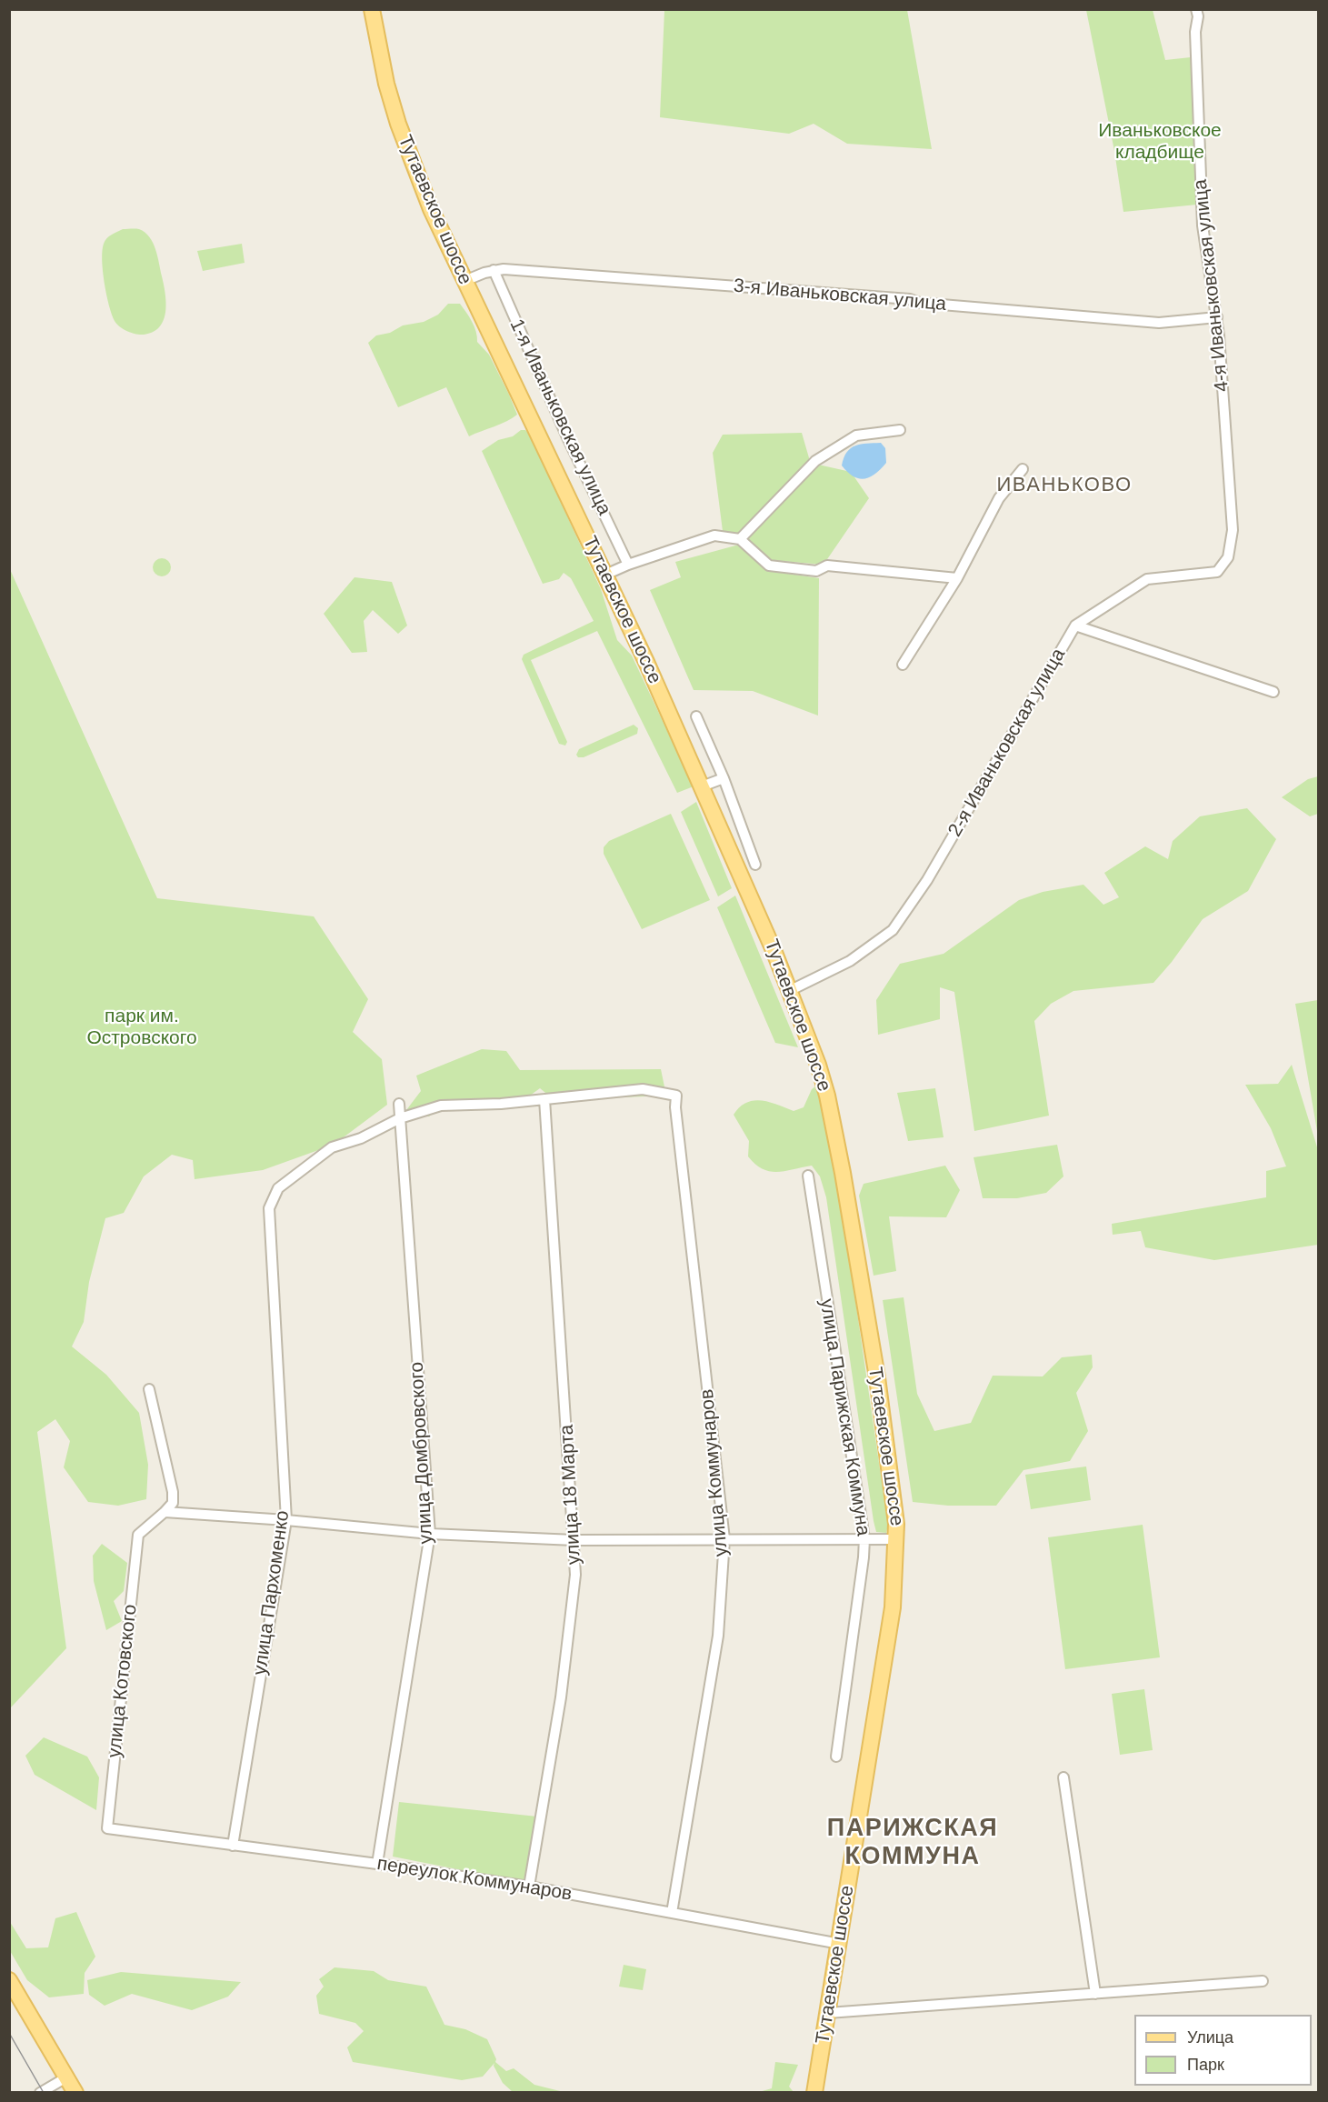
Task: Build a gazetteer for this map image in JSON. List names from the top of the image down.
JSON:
{
  "streets": {
    "main road": ["Тутаевское шоссе"],
    "street": [
      "4-я Иваньковская улица",
      "3-я Иваньковская улица",
      "1-я Иваньковская улица",
      "2-я Иваньковская улица",
      "улица Парижская Коммуна",
      "улица Домбровского",
      "улица Коммунаров",
      "улица 18 Марта",
      "улица Пархоменко",
      "улица Котовского",
      "переулок Коммунаров"
    ]
  },
  "crossings": [
    ["Тутаевское шоссе", "3-я Иваньковская улица"],
    ["Тутаевское шоссе", "2-я Иваньковская улица"],
    ["Тутаевское шоссе", "переулок Коммунаров"],
    ["4-я Иваньковская улица", "3-я Иваньковская улица"],
    ["4-я Иваньковская улица", "2-я Иваньковская улица"],
    ["3-я Иваньковская улица", "1-я Иваньковская улица"],
    ["улица Домбровского", "улица Пархоменко"],
    ["улица Домбровского", "переулок Коммунаров"],
    ["улица Коммунаров", "улица 18 Марта"],
    ["улица Коммунаров", "переулок Коммунаров"],
    ["улица 18 Марта", "переулок Коммунаров"],
    ["улица Пархоменко", "переулок Коммунаров"],
    ["улица Котовского", "переулок Коммунаров"]
  ],
  "districts": ["ИВАНЬКОВО", "ПАРИЖСКАЯ КОММУНА"],
  "parks": ["Иваньковское кладбище", "парк им. Островского"],
  "legend": ["Улица", "Парк"]
}
